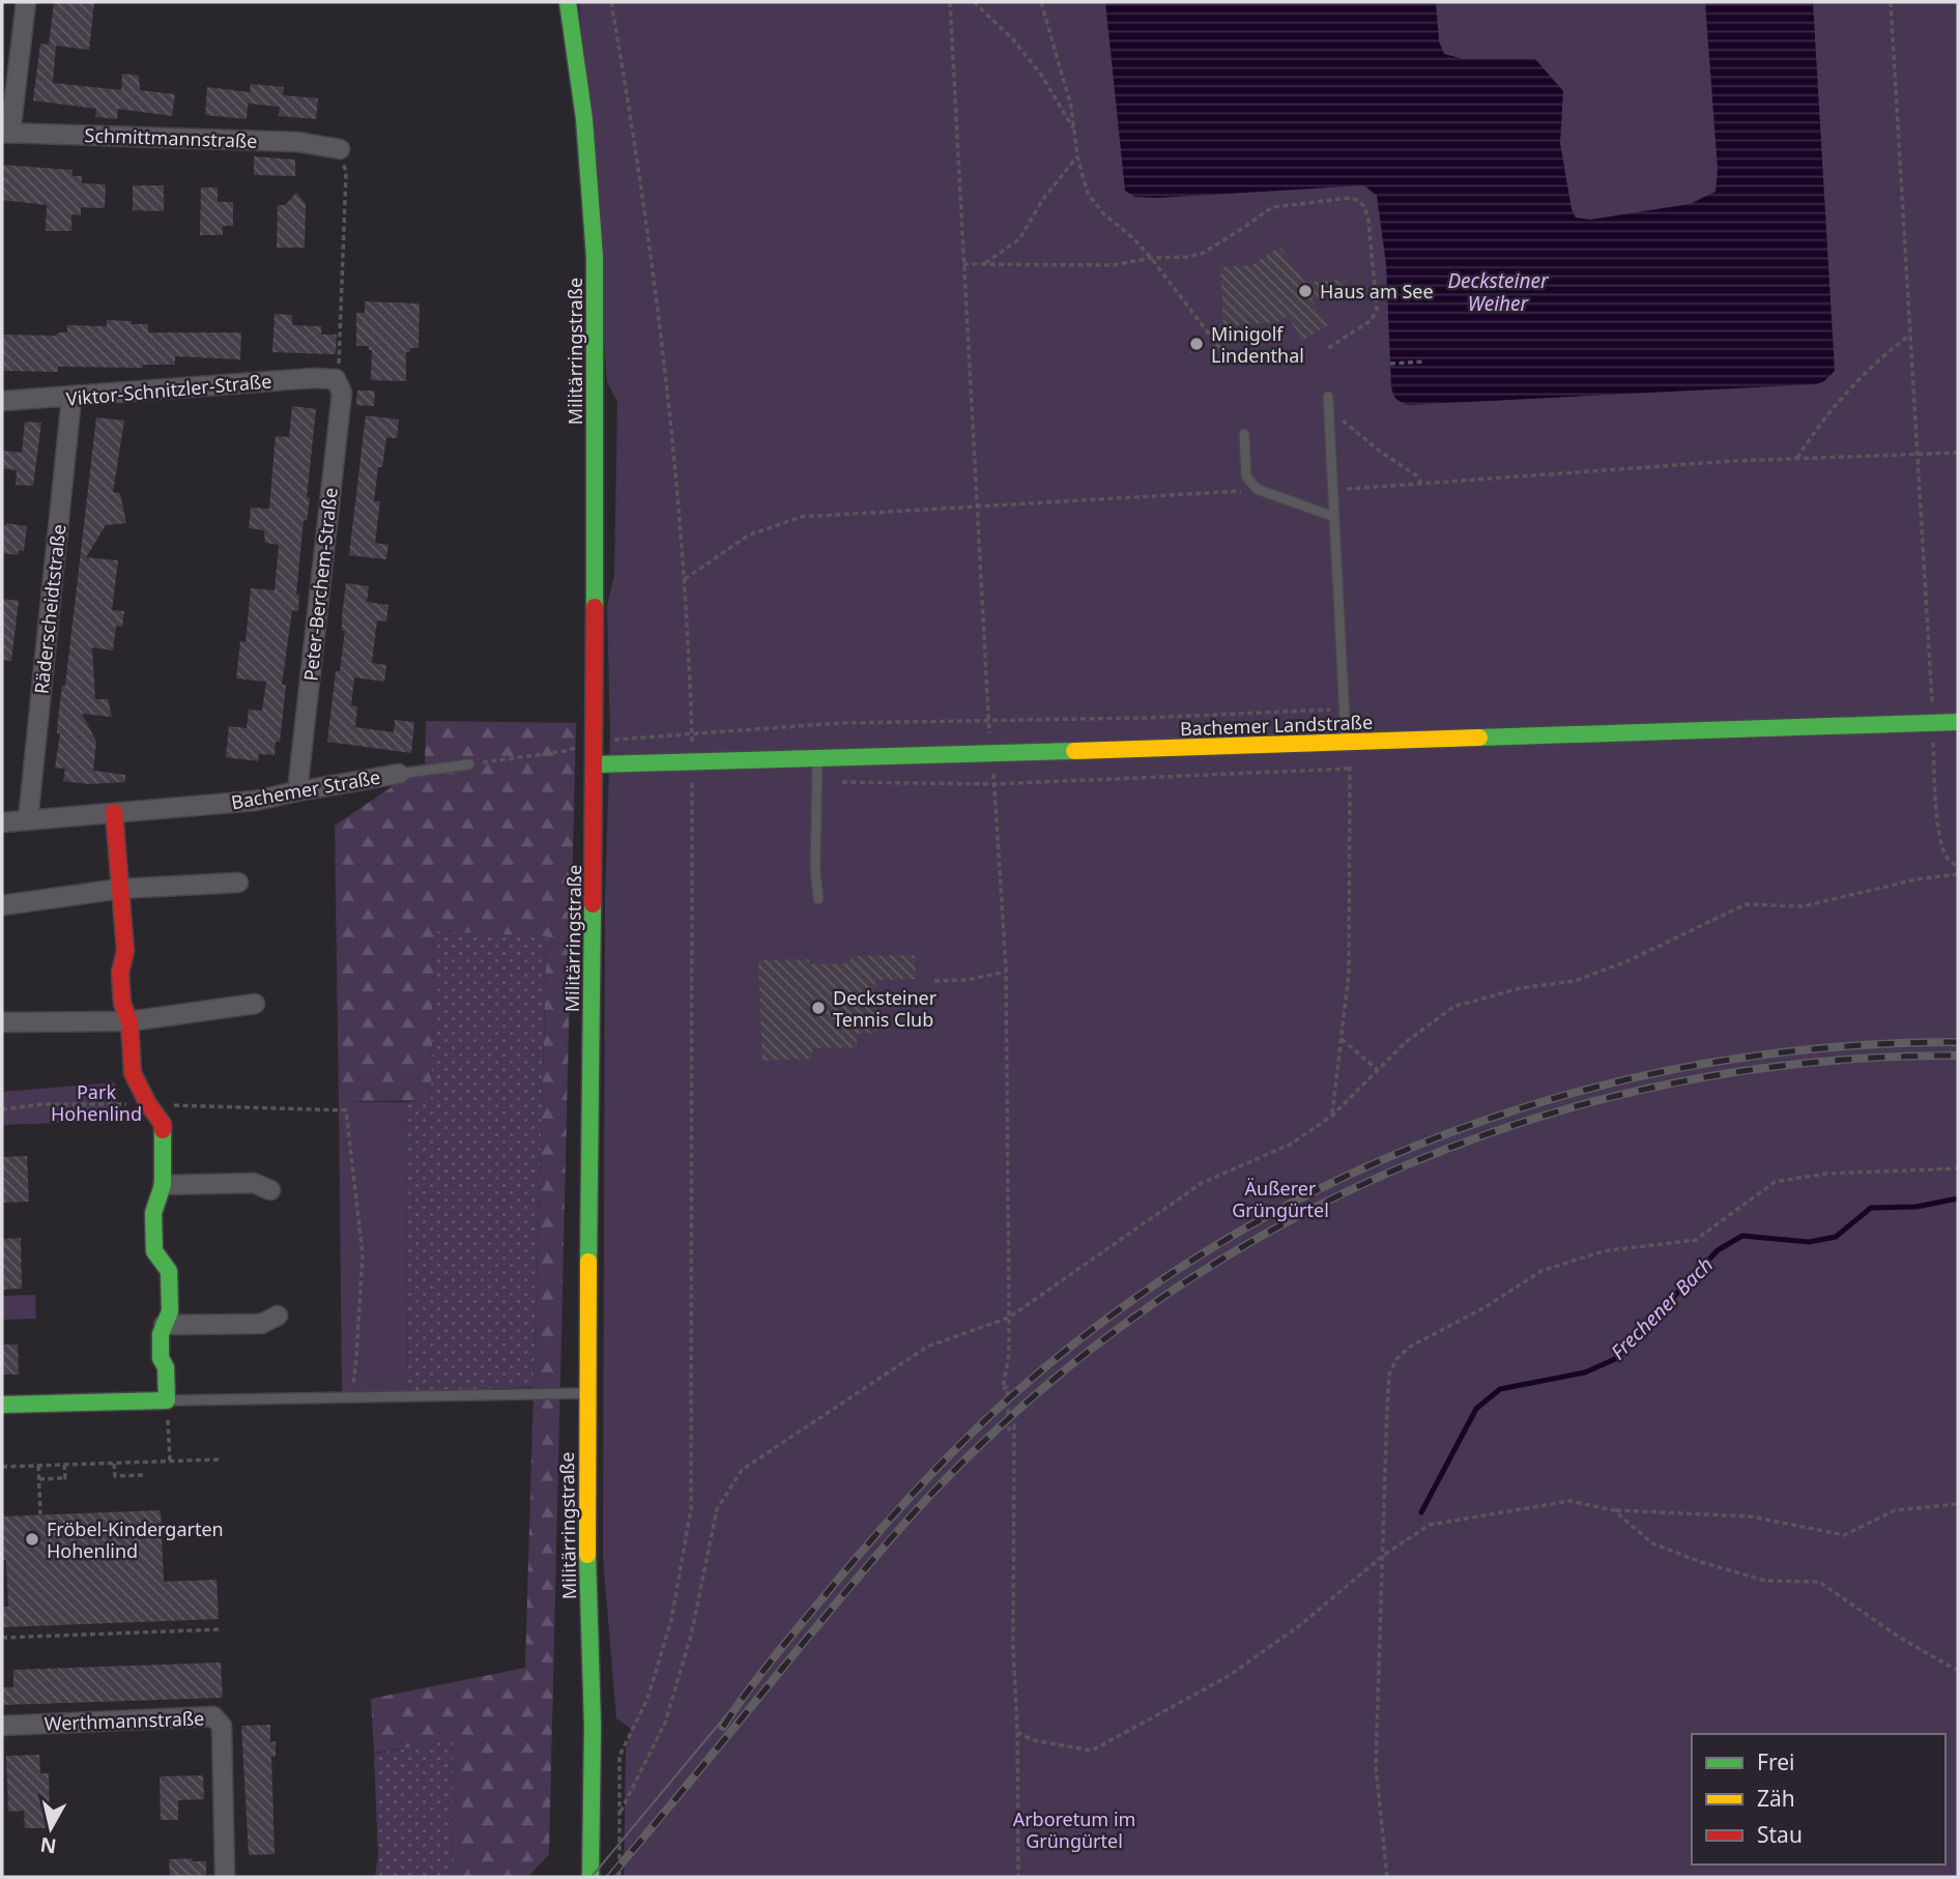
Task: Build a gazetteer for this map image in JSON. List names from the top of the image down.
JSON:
{
  "streets": {
    "street": [
      "Schmittmannstraße",
      "Militärringstraße",
      "Viktor-Schnitzler-Straße",
      "Peter-Berchem-Straße",
      "Räderscheidtstraße",
      "Bachemer Landstraße",
      "Bachemer Straße",
      "Werthmannstraße"
    ]
  },
  "crossings": [
    ["Militärringstraße", "Bachemer Landstraße"],
    ["Viktor-Schnitzler-Straße", "Peter-Berchem-Straße"],
    ["Viktor-Schnitzler-Straße", "Räderscheidtstraße"],
    ["Peter-Berchem-Straße", "Bachemer Straße"],
    ["Räderscheidtstraße", "Bachemer Straße"]
  ],
  "water": ["Decksteiner Weiher", "Frechener Bach"],
  "parks": ["Park Hohenlind", "Äußerer Grüngürtel", "Arboretum im Grüngürtel"],
  "places": [
    "Haus am See",
    "Minigolf Lindenthal",
    "Decksteiner Tennis Club",
    "Fröbel-Kindergarten Hohenlind"
  ],
  "legend": ["Frei", "Zäh", "Stau"],
  "north": "bottom"
}
